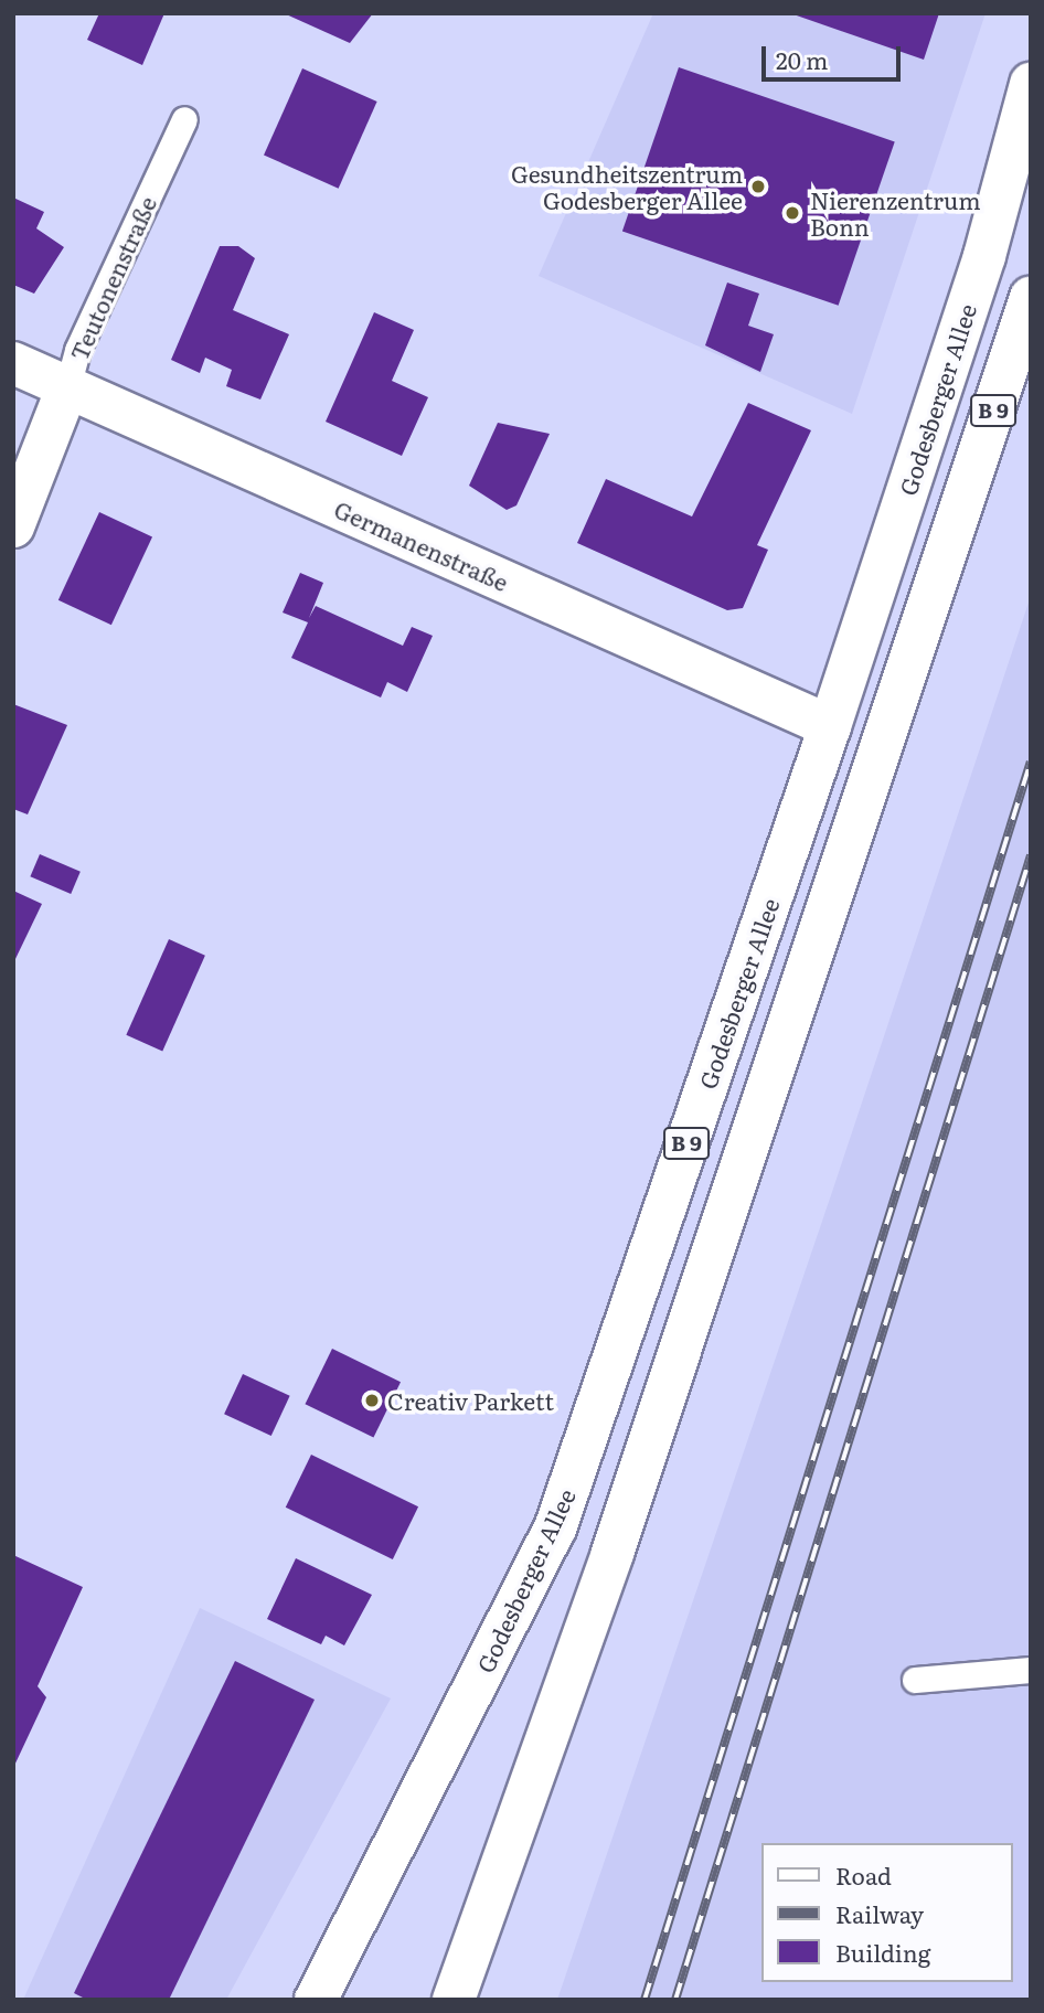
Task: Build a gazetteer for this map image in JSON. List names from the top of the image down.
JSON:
{
  "streets": {
    "main road": [
      "Teutonenstraße",
      "Godesberger Allee",
      "B 9",
      "Germanenstraße"
    ]
  },
  "crossings": [
    ["Teutonenstraße", "Germanenstraße"],
    ["Godesberger Allee", "Germanenstraße"]
  ],
  "places": ["Gesundheitszentrum Godesberger Allee", "Nierenzentrum Bonn", "Creativ Parkett"],
  "legend": ["Road", "Railway", "Building"],
  "scale_bar": "20 m"
}
